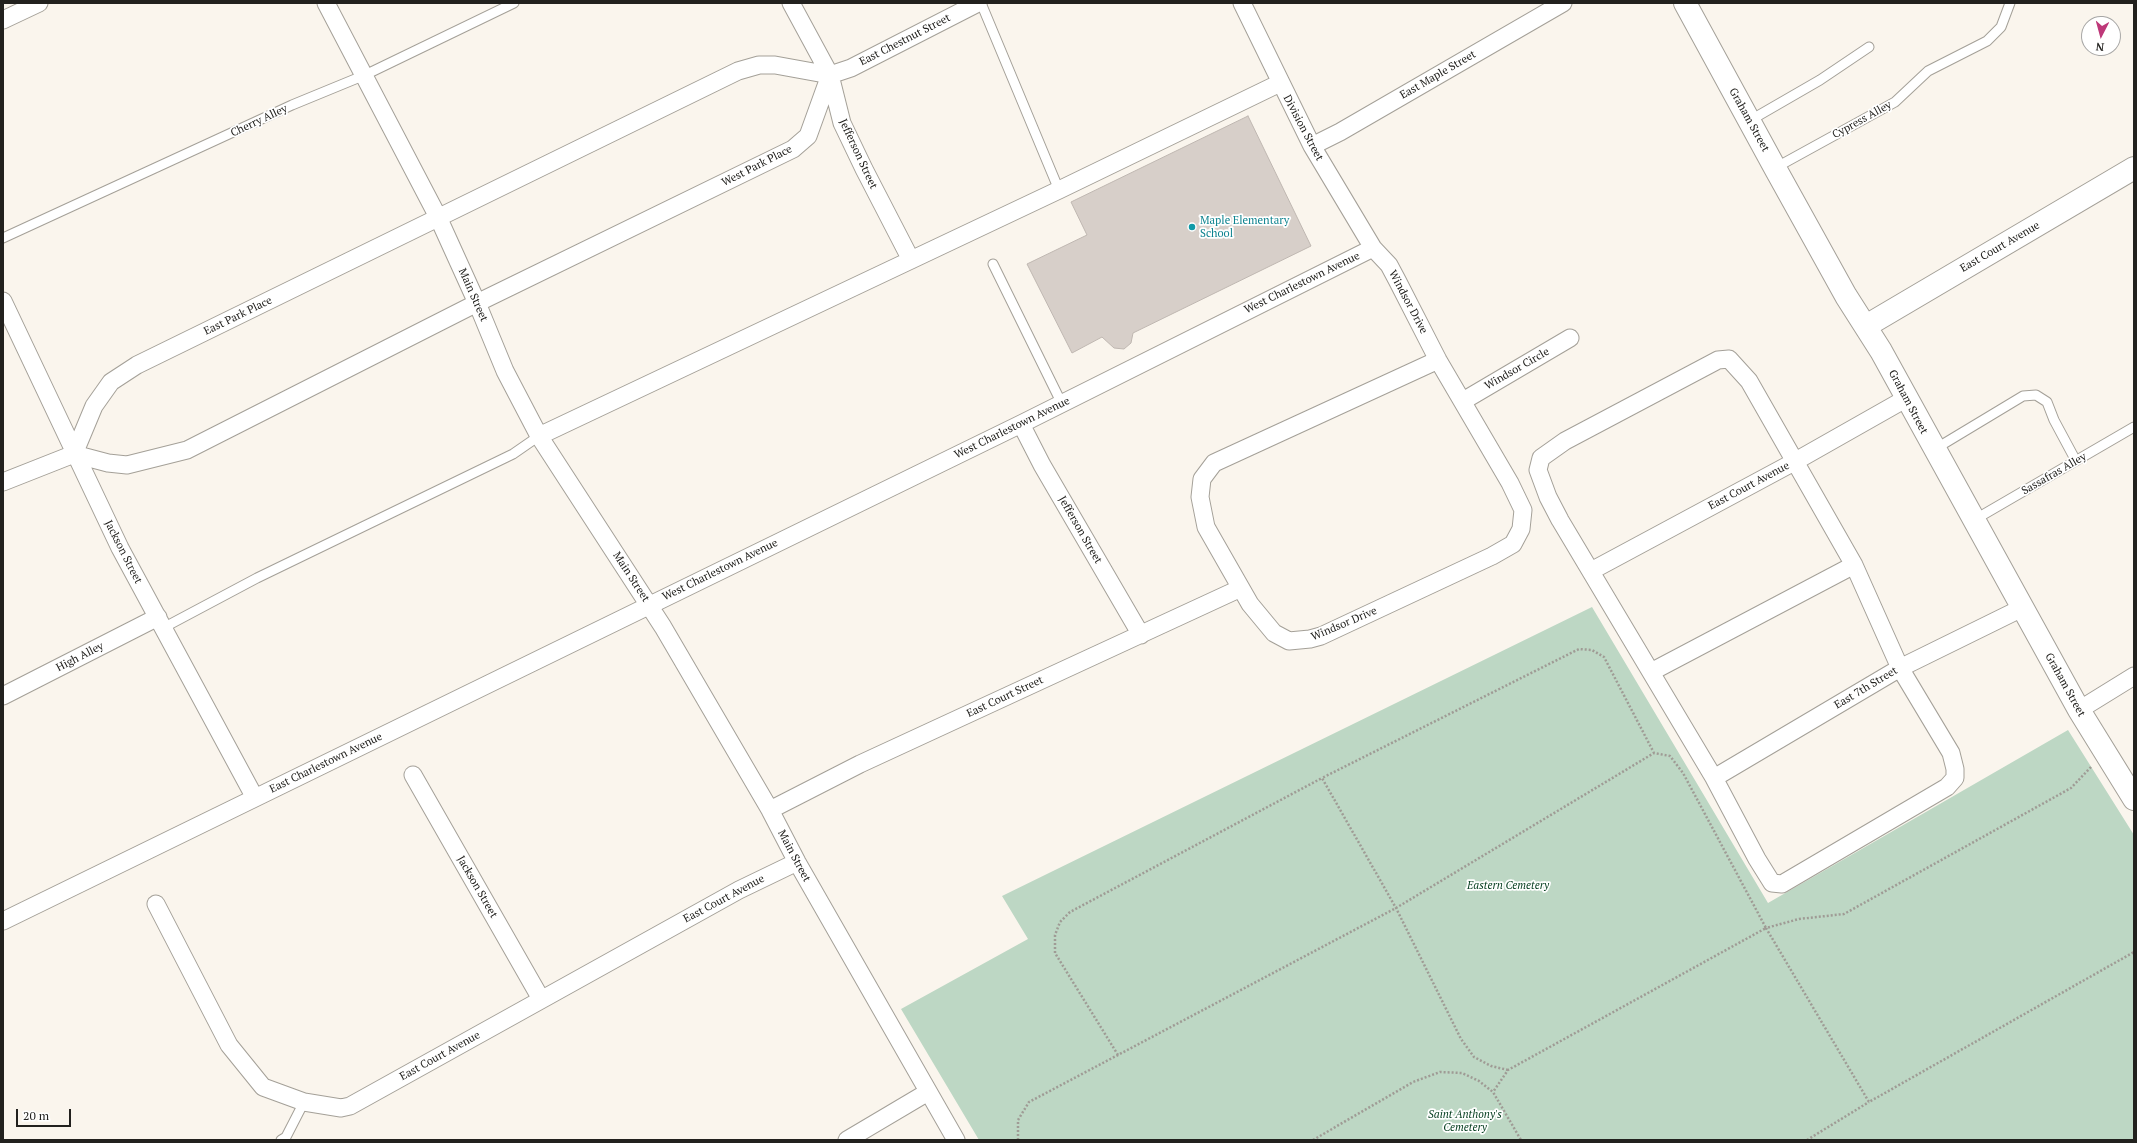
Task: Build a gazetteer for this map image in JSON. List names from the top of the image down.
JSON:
{
  "streets": {
    "street": [
      "East Chestnut Street",
      "East Maple Street",
      "Graham Street",
      "Division Street",
      "Jefferson Street",
      "West Park Place",
      "East Court Avenue",
      "West Charlestown Avenue",
      "Main Street",
      "Windsor Drive",
      "East Park Place",
      "Windsor Circle",
      "Jackson Street",
      "High Alley",
      "East 7th Street",
      "East Court Street",
      "East Charlestown Avenue"
    ],
    "lane": ["Cypress Alley", "Cherry Alley", "Sassafras Alley"]
  },
  "crossings": [
    ["East Chestnut Street", "Jefferson Street"],
    ["East Chestnut Street", "West Park Place"],
    ["East Maple Street", "Division Street"],
    ["Graham Street", "Cypress Alley"],
    ["Graham Street", "East Court Avenue"],
    ["Graham Street", "Sassafras Alley"],
    ["Graham Street", "East 7th Street"],
    ["Cherry Alley", "Main Street"],
    ["Division Street", "West Charlestown Avenue"],
    ["Division Street", "Windsor Drive"],
    ["Jefferson Street", "West Park Place"],
    ["Jefferson Street", "West Charlestown Avenue"],
    ["Jefferson Street", "East Court Street"],
    ["West Park Place", "Main Street"],
    ["East Court Avenue", "Main Street"],
    ["East Court Avenue", "Jackson Street"],
    ["West Charlestown Avenue", "Main Street"],
    ["West Charlestown Avenue", "Windsor Drive"],
    ["West Charlestown Avenue", "East Charlestown Avenue"],
    ["Main Street", "East Park Place"],
    ["Main Street", "East Court Street"],
    ["Main Street", "East Charlestown Avenue"],
    ["Windsor Drive", "Windsor Circle"],
    ["Windsor Drive", "East Court Street"],
    ["East Park Place", "Jackson Street"],
    ["Jackson Street", "High Alley"],
    ["Jackson Street", "East Charlestown Avenue"]
  ],
  "parks": ["Eastern Cemetery", "Saint Anthony's Cemetery"],
  "places": ["Maple Elementary School"],
  "scale_bar": "20 m",
  "north": "bottom"
}
